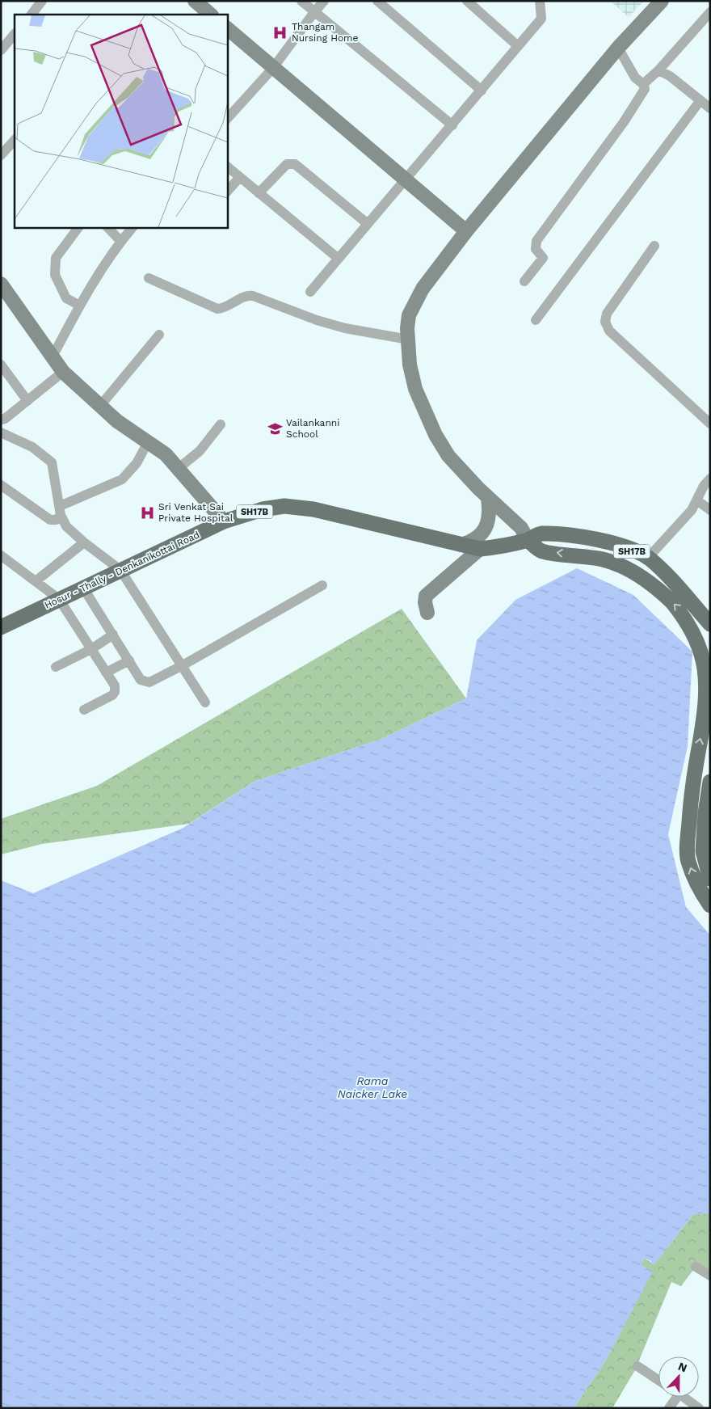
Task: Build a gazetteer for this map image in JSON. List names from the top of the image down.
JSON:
{
  "streets": {
    "main road": ["SH17B", "Hosur - Thally - Denkanikottai Road"]
  },
  "crossings": [
    ["SH17B", "Hosur - Thally - Denkanikottai Road"]
  ],
  "water": ["Rama Naicker Lake"],
  "places": {
    "hospital": ["Thangam Nursing Home", "Sri Venkat Sai Private Hospital"],
    "school or university": ["Vailankanni School"]
  },
  "north": "top"
}
